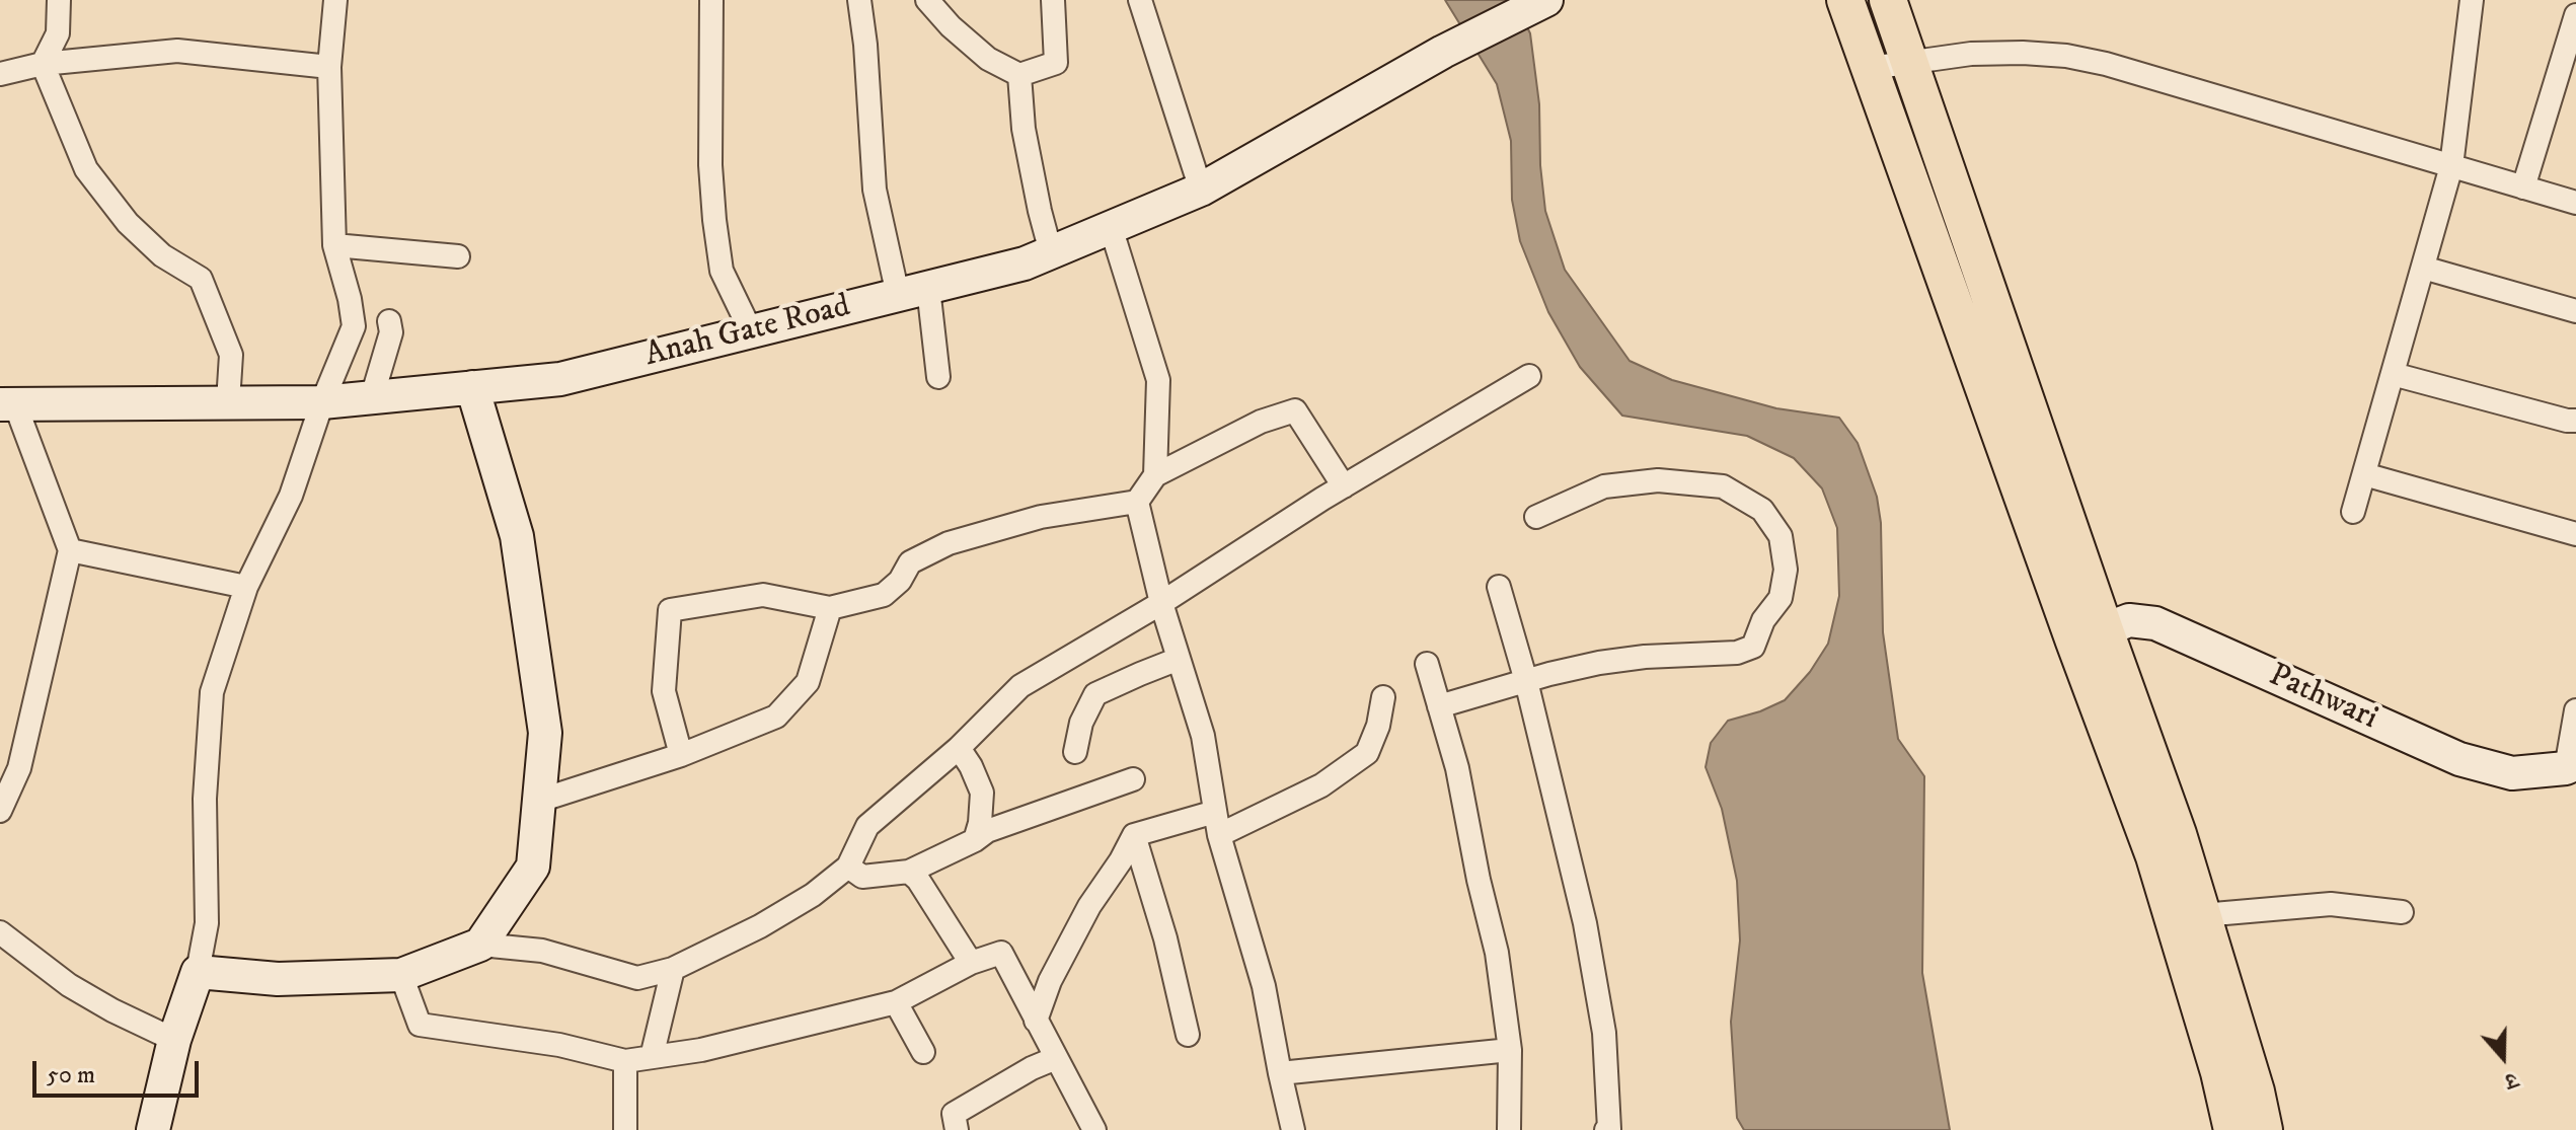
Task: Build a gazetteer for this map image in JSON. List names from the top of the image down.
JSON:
{
  "streets": {
    "street": ["Anah Gate Road", "Pathwari"]
  },
  "scale_bar": "50 m",
  "north": "bottom"
}
